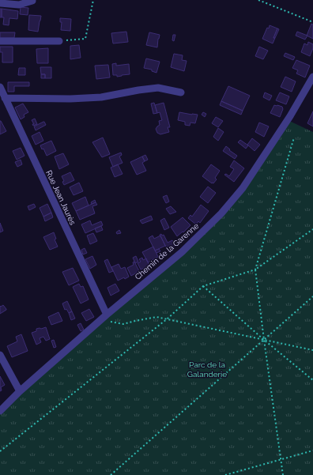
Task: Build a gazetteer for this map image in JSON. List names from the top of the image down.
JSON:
{
  "streets": {
    "street": ["Rue Jean Jaurès", "Chemin de la Garenne"]
  },
  "crossings": [
    ["Rue Jean Jaurès", "Chemin de la Garenne"]
  ],
  "parks": ["Parc de la Galanderie"]
}
